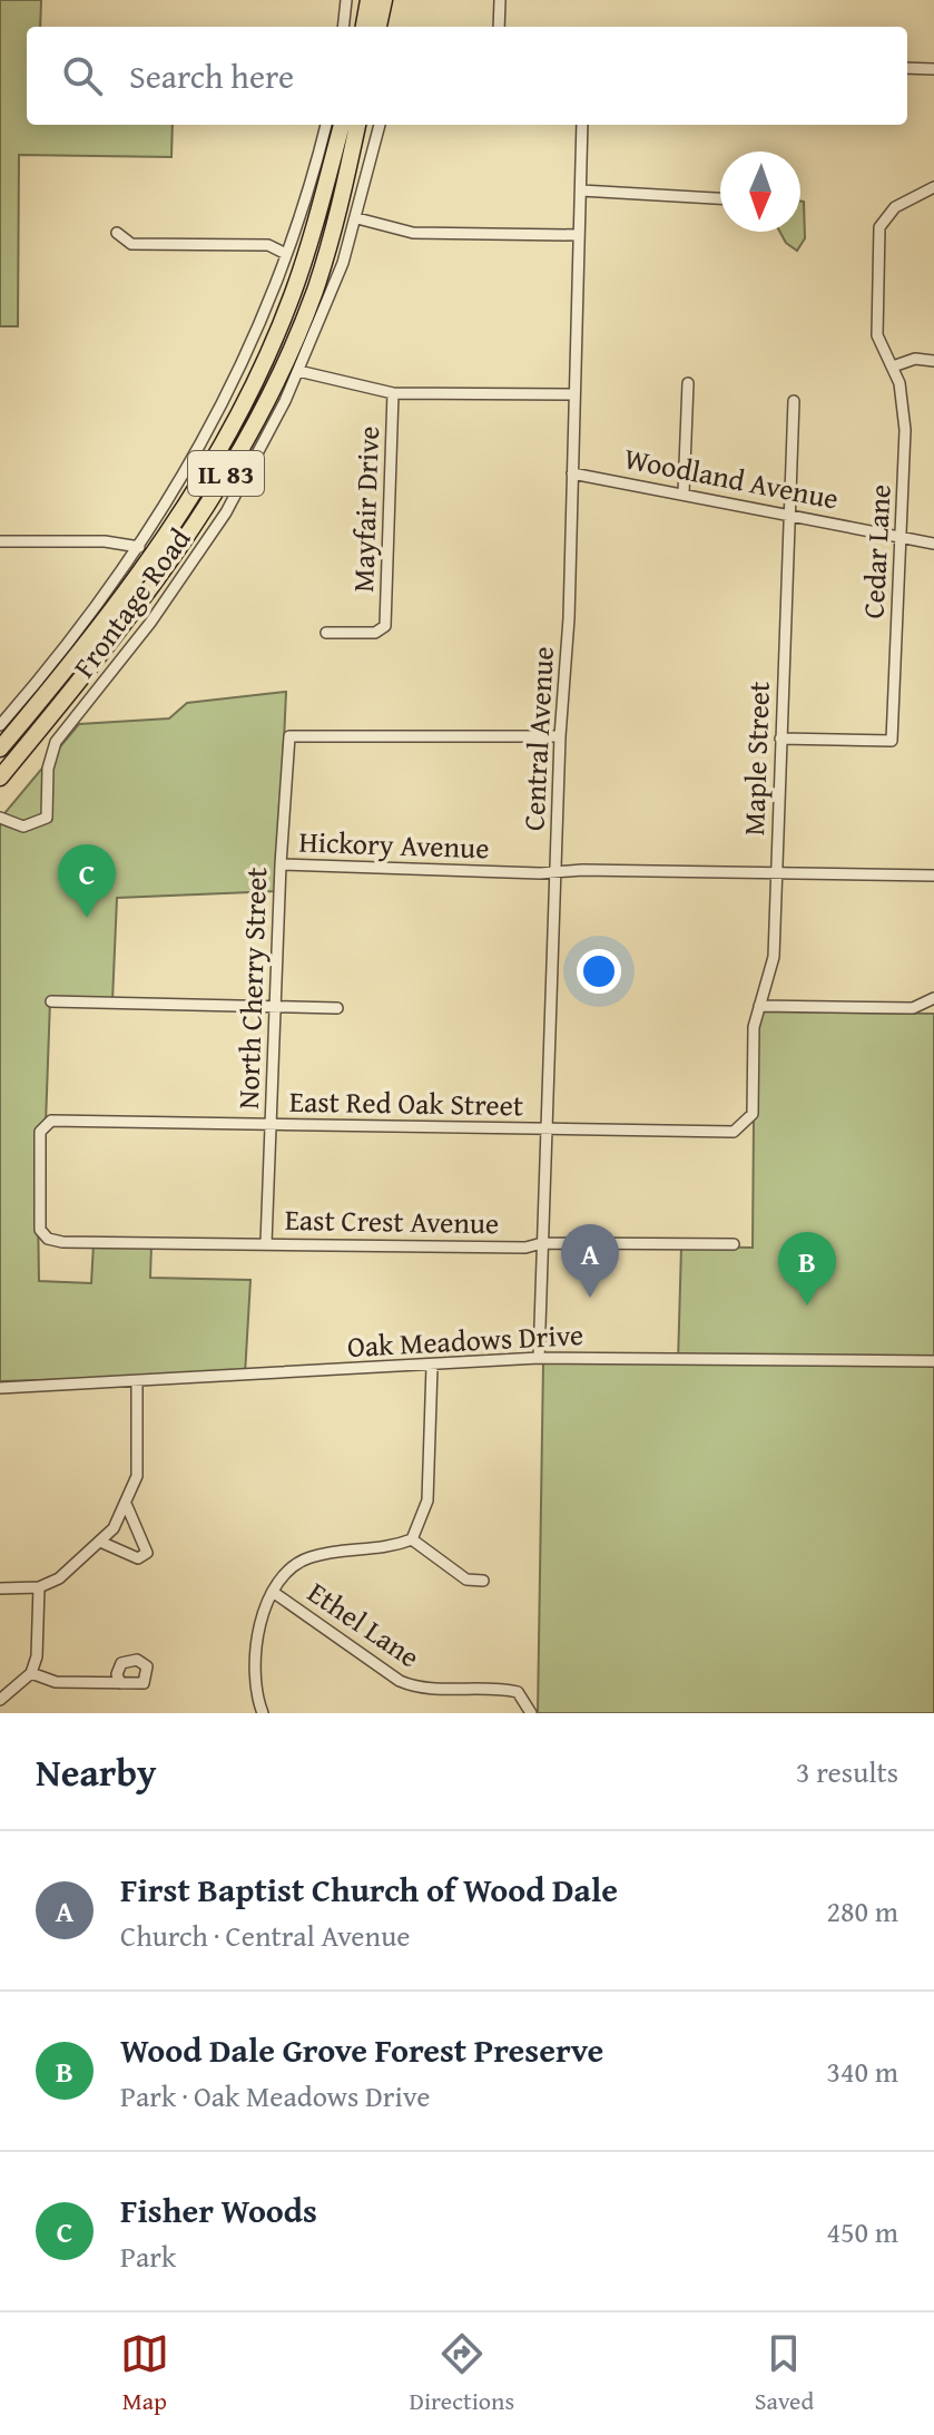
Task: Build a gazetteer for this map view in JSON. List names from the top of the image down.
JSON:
{
  "streets": {
    "highway": ["IL 83"],
    "street": [
      "Woodland Avenue",
      "Mayfair Drive",
      "Cedar Lane",
      "Frontage Road",
      "Central Avenue",
      "Maple Street",
      "Hickory Avenue",
      "North Cherry Street",
      "East Red Oak Street",
      "East Crest Avenue",
      "Oak Meadows Drive",
      "Ethel Lane"
    ]
  },
  "crossings": [
    ["Woodland Avenue", "Cedar Lane"],
    ["Woodland Avenue", "Central Avenue"],
    ["Woodland Avenue", "Maple Street"],
    ["Cedar Lane", "Maple Street"],
    ["Central Avenue", "Hickory Avenue"],
    ["Central Avenue", "North Cherry Street"],
    ["Central Avenue", "East Red Oak Street"],
    ["Central Avenue", "East Crest Avenue"],
    ["Central Avenue", "Oak Meadows Drive"],
    ["Maple Street", "Hickory Avenue"],
    ["Maple Street", "East Red Oak Street"],
    ["Hickory Avenue", "North Cherry Street"],
    ["North Cherry Street", "East Red Oak Street"],
    ["North Cherry Street", "East Crest Avenue"],
    ["East Red Oak Street", "East Crest Avenue"]
  ],
  "north": "bottom",
  "page": {
    "search": "Search here",
    "pins": ["C", "A", "B"],
    "heading": ["Nearby", "3 results"],
    "list": [
      {
        "mark": "A",
        "name": "First Baptist Church of Wood Dale",
        "note": "Church · Central Avenue",
        "value": "280 m"
      },
      {
        "mark": "B",
        "name": "Wood Dale Grove Forest Preserve",
        "note": "Park · Oak Meadows Drive",
        "value": "340 m"
      },
      {
        "mark": "C",
        "name": "Fisher Woods",
        "note": "Park",
        "value": "450 m"
      }
    ],
    "nav": ["Map", "Directions", "Saved"]
  }
}
